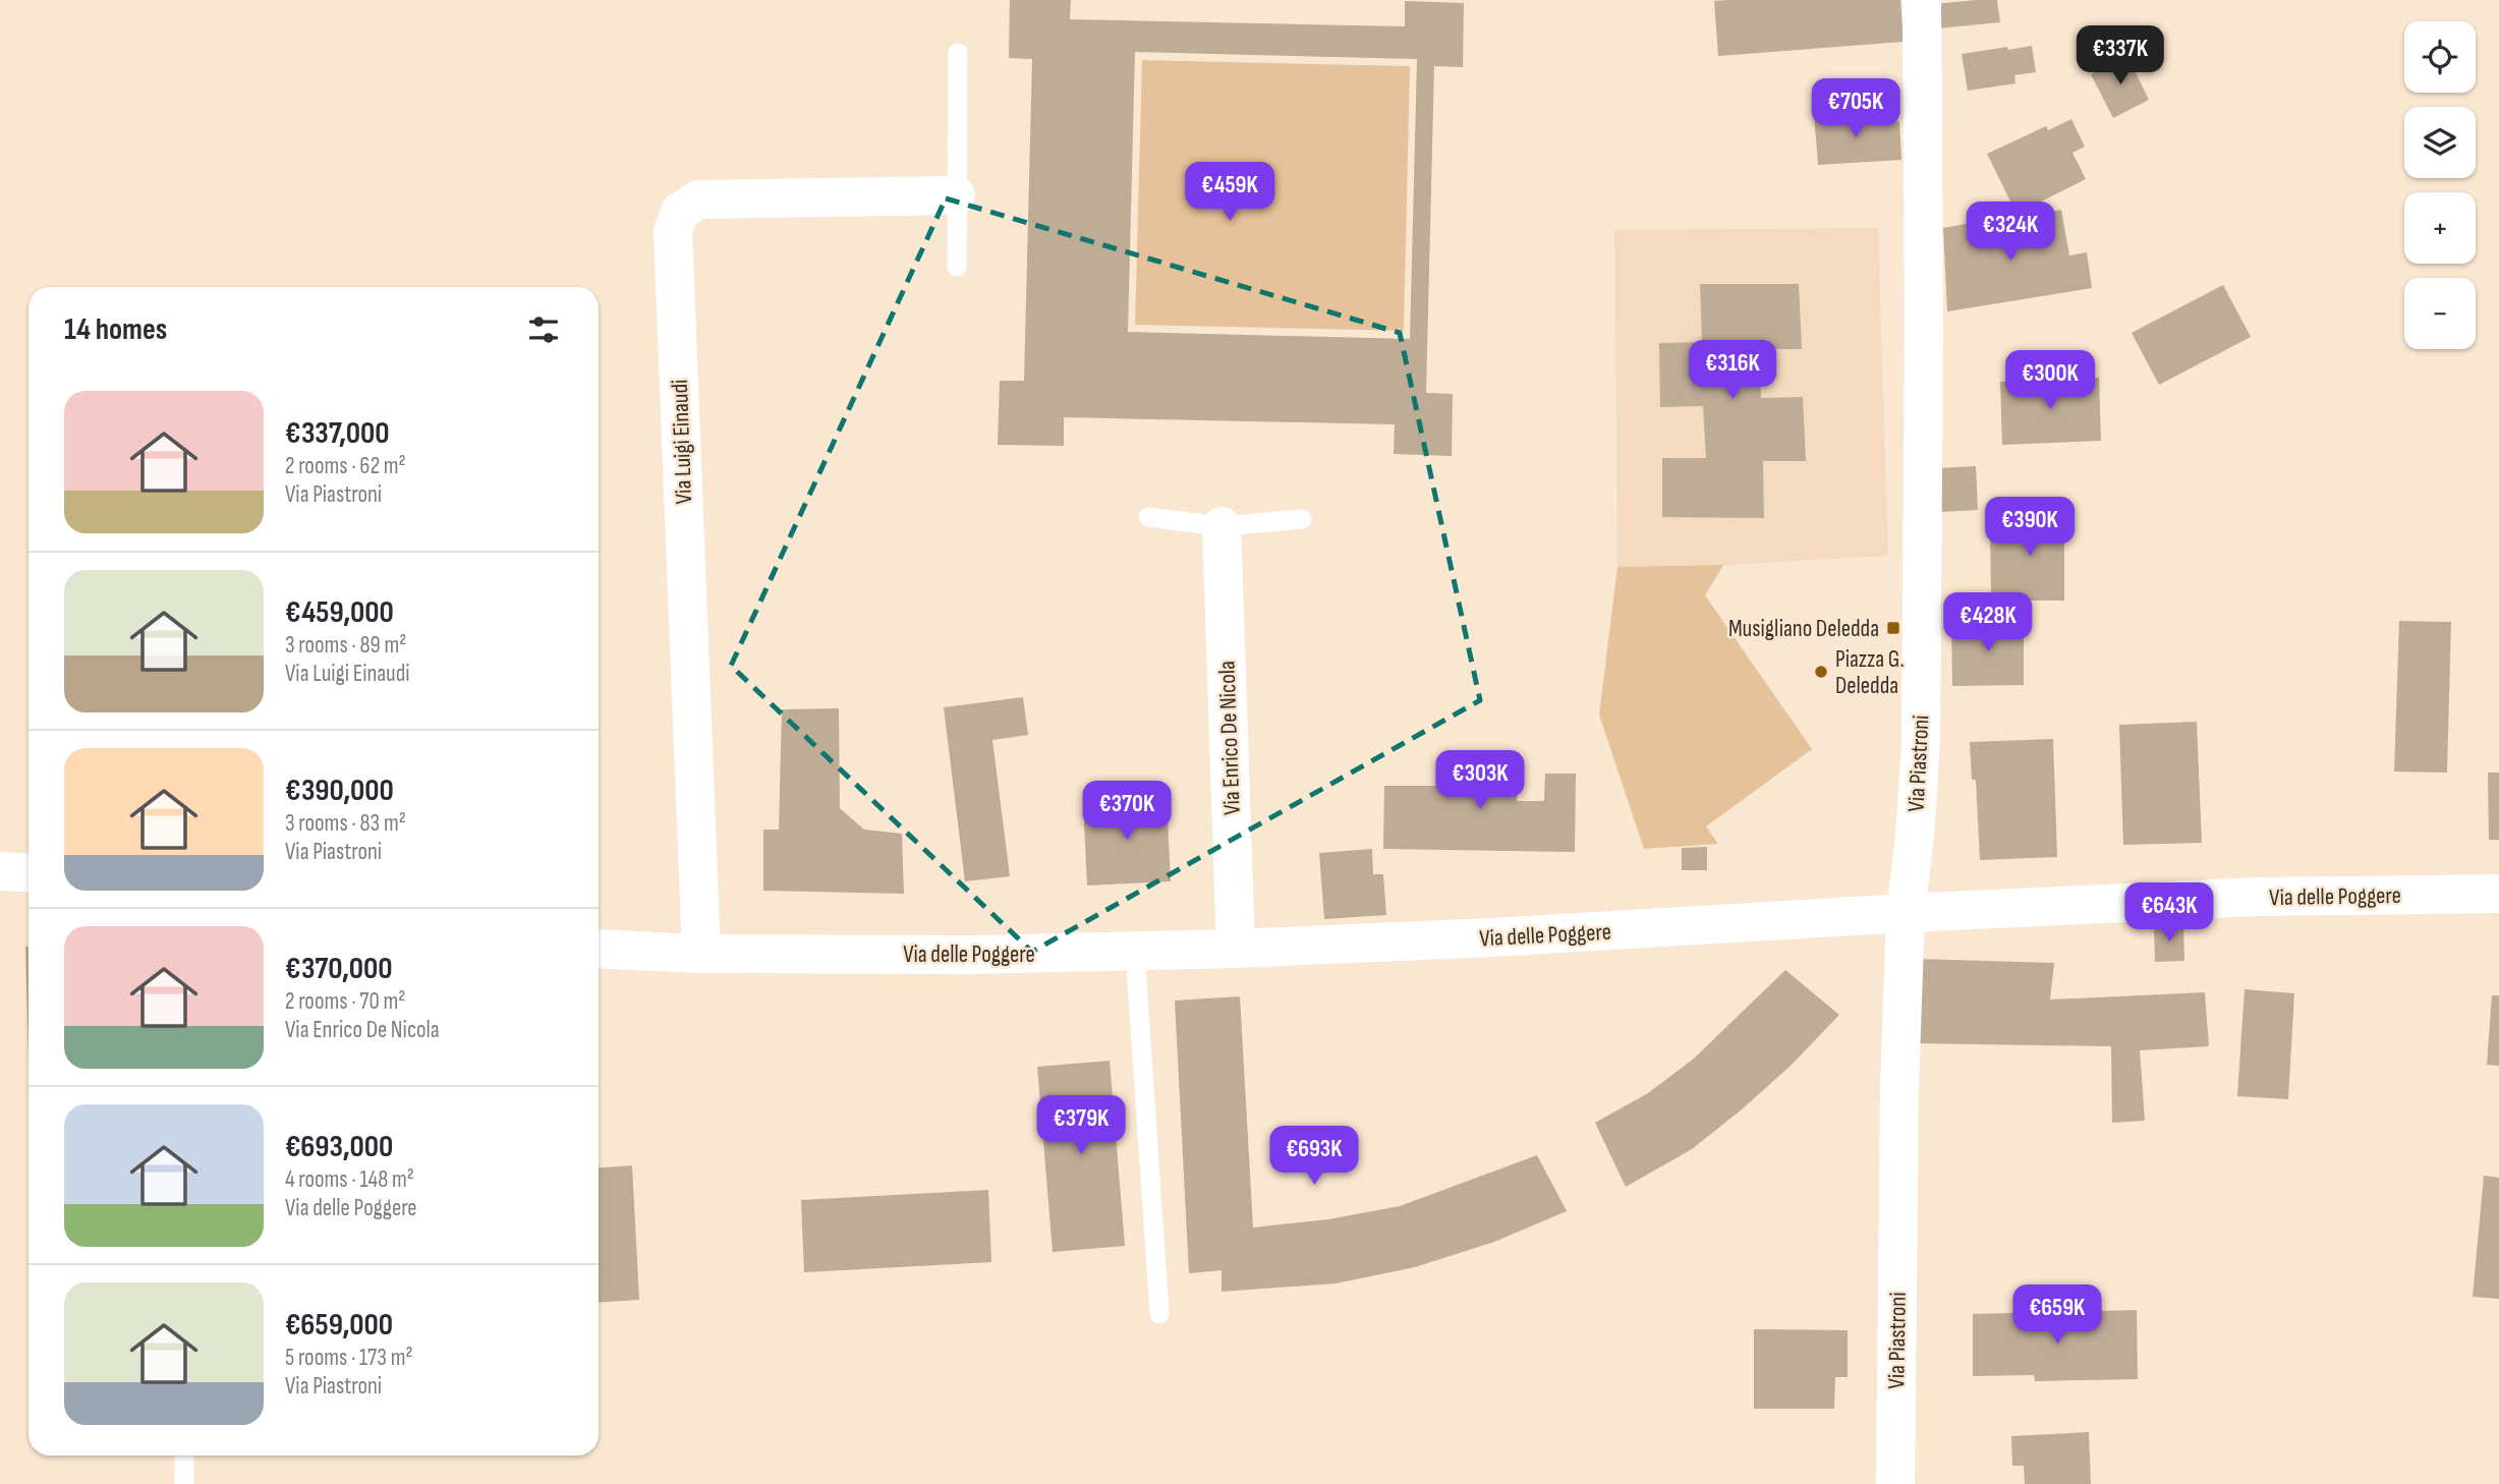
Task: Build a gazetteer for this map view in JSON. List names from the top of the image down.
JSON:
{
  "streets": {
    "street": [
      "Via Luigi Einaudi",
      "Via Enrico De Nicola",
      "Via Piastroni",
      "Via delle Poggere"
    ]
  },
  "crossings": [
    ["Via Luigi Einaudi", "Via delle Poggere"],
    ["Via Enrico De Nicola", "Via delle Poggere"],
    ["Via Piastroni", "Via delle Poggere"]
  ],
  "places": {
    "transit": ["Musigliano Deledda"],
    "other": ["Piazza G. Deledda"]
  },
  "page": {
    "map_buttons": ["+", "−"],
    "price": [
      "€337K",
      "€705K",
      "€459K",
      "€324K",
      "€316K",
      "€300K",
      "€390K",
      "€428K",
      "€303K",
      "€370K",
      "€643K",
      "€379K",
      "€693K",
      "€659K"
    ],
    "heading": "14 homes",
    "list": [
      {
        "name": "€337,000",
        "note": "2 rooms · 62 m² · Via Piastroni"
      },
      {
        "name": "€459,000",
        "note": "3 rooms · 89 m² · Via Luigi Einaudi"
      },
      {
        "name": "€390,000",
        "note": "3 rooms · 83 m² · Via Piastroni"
      },
      {
        "name": "€370,000",
        "note": "2 rooms · 70 m² · Via Enrico De Nicola"
      },
      {
        "name": "€693,000",
        "note": "4 rooms · 148 m² · Via delle Poggere"
      },
      {
        "name": "€659,000",
        "note": "5 rooms · 173 m² · Via Piastroni"
      }
    ]
  }
}
